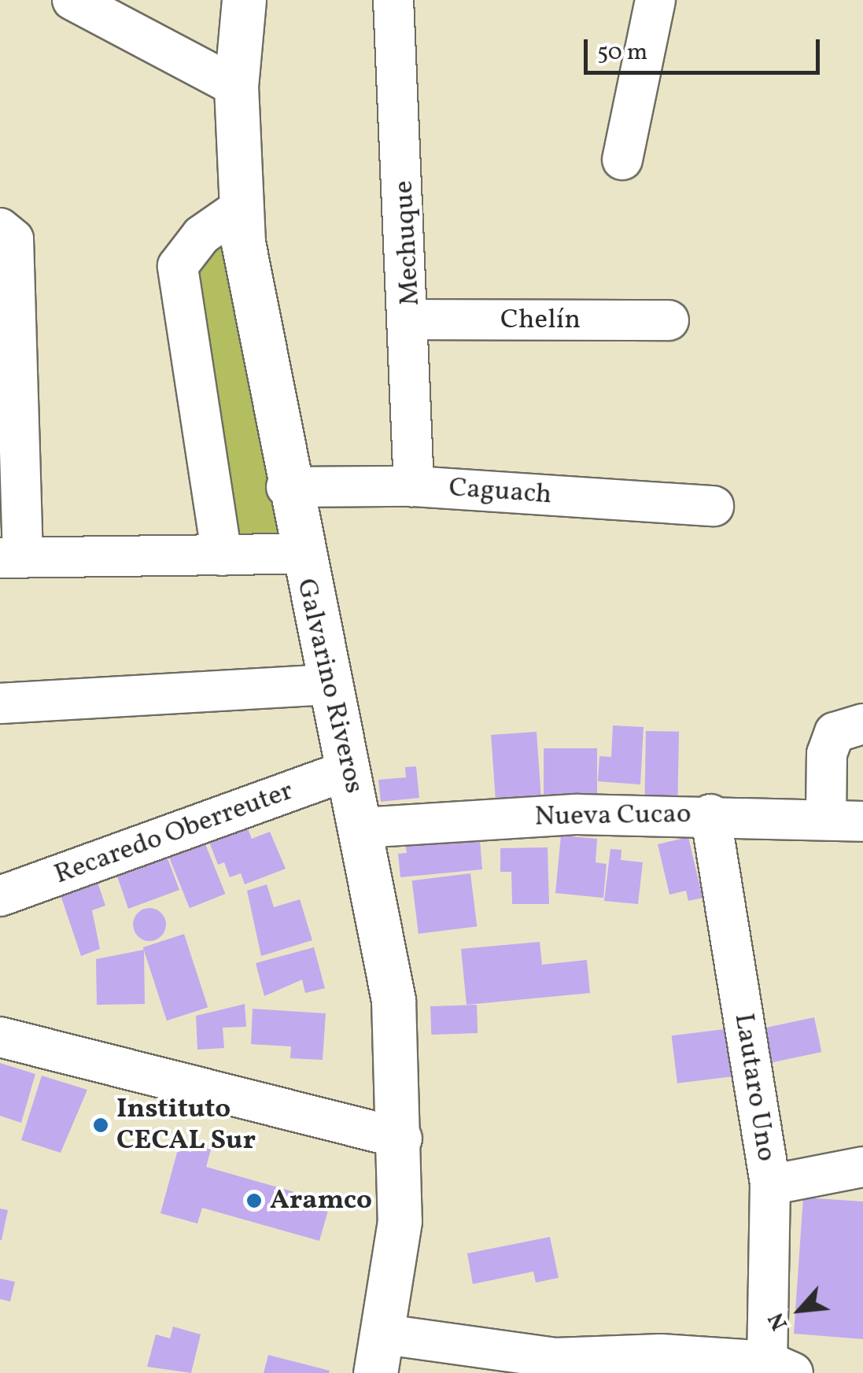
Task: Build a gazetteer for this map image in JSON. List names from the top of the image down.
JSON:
{
  "streets": {
    "main road": ["Galvarino Riveros"],
    "street": [
      "Mechuque",
      "Chelín",
      "Caguach",
      "Nueva Cucao",
      "Recaredo Oberreuter",
      "Lautaro Uno"
    ]
  },
  "crossings": [
    ["Mechuque", "Chelín"],
    ["Mechuque", "Caguach"],
    ["Caguach", "Galvarino Riveros"],
    ["Galvarino Riveros", "Nueva Cucao"],
    ["Galvarino Riveros", "Recaredo Oberreuter"],
    ["Nueva Cucao", "Lautaro Uno"]
  ],
  "places": ["Instituto CECAL Sur", "Aramco"],
  "scale_bar": "50 m",
  "north": "bottom left"
}
